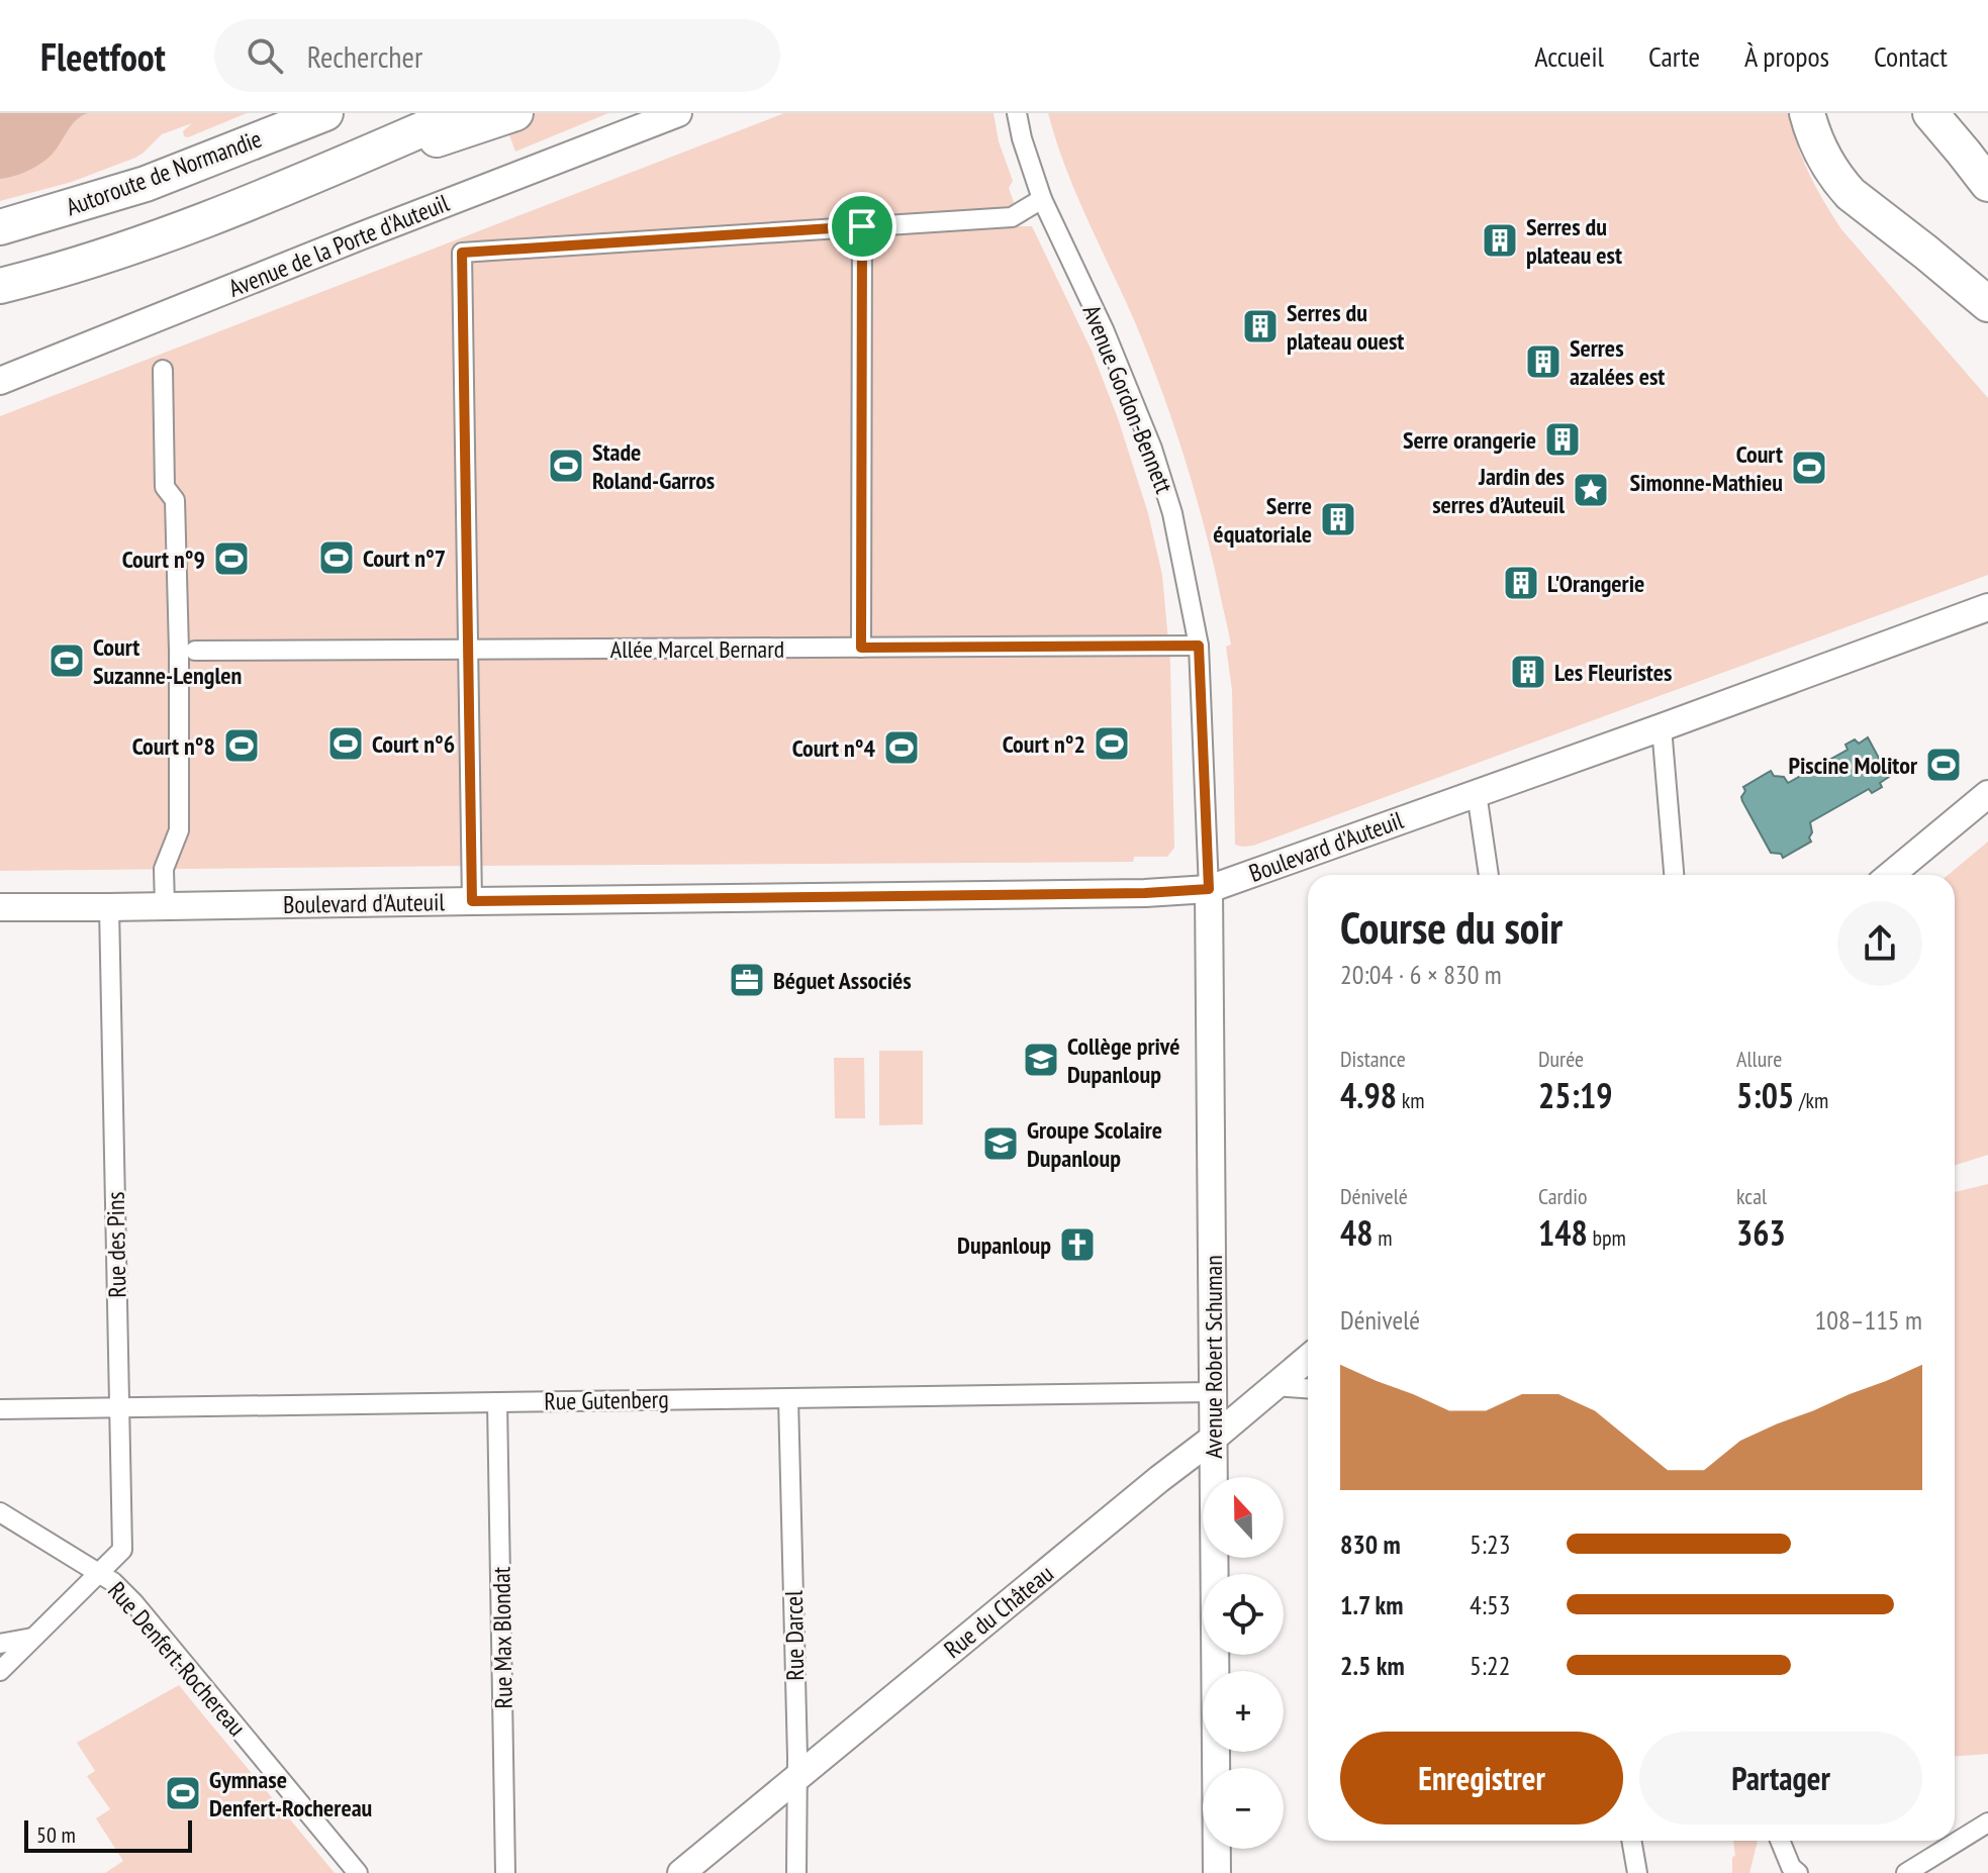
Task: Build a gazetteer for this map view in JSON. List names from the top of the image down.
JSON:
{
  "streets": {
    "highway": ["Autoroute de Normandie"],
    "street": [
      "Avenue de la Porte d'Auteuil",
      "Avenue Gordon-Bennett",
      "Allée Marcel Bernard",
      "Boulevard d'Auteuil",
      "Rue des Pins",
      "Avenue Robert Schuman",
      "Rue Gutenberg",
      "Rue du Château",
      "Rue Darcel",
      "Rue Max Blondat",
      "Rue Denfert-Rochereau"
    ]
  },
  "crossings": [
    ["Avenue Gordon-Bennett", "Allée Marcel Bernard"],
    ["Avenue Gordon-Bennett", "Boulevard d'Auteuil"],
    ["Avenue Gordon-Bennett", "Avenue Robert Schuman"],
    ["Boulevard d'Auteuil", "Rue des Pins"],
    ["Boulevard d'Auteuil", "Avenue Robert Schuman"],
    ["Rue des Pins", "Rue Gutenberg"],
    ["Rue des Pins", "Rue Denfert-Rochereau"],
    ["Avenue Robert Schuman", "Rue Gutenberg"],
    ["Avenue Robert Schuman", "Rue du Château"],
    ["Rue Gutenberg", "Rue Darcel"],
    ["Rue Gutenberg", "Rue Max Blondat"],
    ["Rue du Château", "Rue Darcel"]
  ],
  "places": {
    "building": [
      "Serres du plateau est",
      "Serres du plateau ouest",
      "Serres azalées est",
      "Serre orangerie",
      "Serre équatoriale",
      "L'Orangerie",
      "Les Fleuristes"
    ],
    "sports": [
      "Stade Roland-Garros",
      "Court Simonne-Mathieu",
      "Court n°7",
      "Court n°9",
      "Court Suzanne-Lenglen",
      "Court n°6",
      "Court n°2",
      "Court n°8",
      "Court n°4",
      "Piscine Molitor",
      "Gymnase Denfert-Rochereau"
    ],
    "place": ["Jardin des serres d’Auteuil"],
    "office": ["Béguet Associés"],
    "school or university": ["Collège privé Dupanloup", "Groupe Scolaire Dupanloup"],
    "church": ["Dupanloup"]
  },
  "scale_bar": "50 m",
  "north": "top",
  "page": {
    "header": "Fleetfoot",
    "search": "Rechercher",
    "nav": [
      "Accueil",
      "Carte",
      "À propos",
      "Contact"
    ],
    "heading": ["Course du soir", "20:04 · 6 × 830 m"],
    "stats": [
      ["Distance", "4.98 km"],
      ["Durée", "25:19"],
      ["Allure", "5:05 /km"],
      ["Dénivelé", "48 m"],
      ["Cardio", "148 bpm"],
      ["kcal", "363"]
    ],
    "chart": ["Dénivelé", "108–115 m"],
    "map_buttons": ["+", "−"],
    "list": [
      {
        "name": "830 m",
        "note": "5:23"
      },
      {
        "name": "1.7 km",
        "note": "4:53"
      },
      {
        "name": "2.5 km",
        "note": "5:22"
      }
    ],
    "buttons": ["Enregistrer", "Partager"],
    "scale": "50 m"
  }
}
